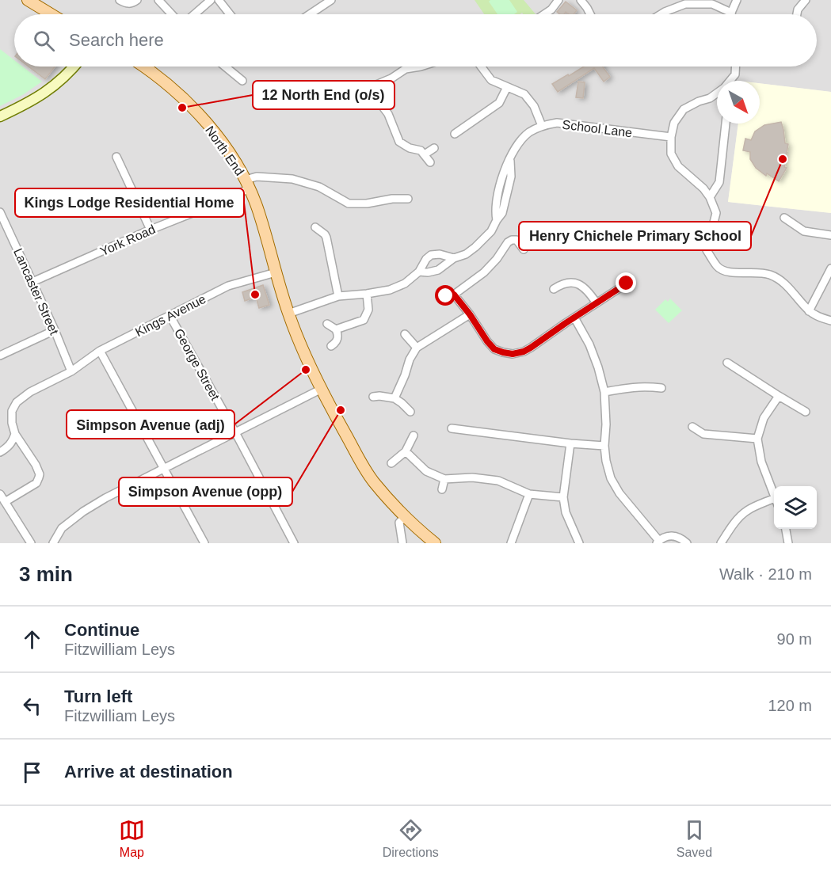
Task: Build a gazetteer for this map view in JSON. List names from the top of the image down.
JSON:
{
  "streets": {
    "main road": ["North End"],
    "street": [
      "School Lane",
      "York Road",
      "Lancaster Street",
      "Kings Avenue",
      "George Street"
    ]
  },
  "crossings": [
    ["North End", "York Road"],
    ["North End", "Kings Avenue"],
    ["York Road", "Lancaster Street"],
    ["Lancaster Street", "Kings Avenue"],
    ["Kings Avenue", "George Street"]
  ],
  "places": [
    "12 North End (o/s)",
    "Henry Chichele Primary School",
    "Kings Lodge Residential Home",
    "Simpson Avenue (adj)",
    "Simpson Avenue (opp)"
  ],
  "north": "bottom right",
  "page": {
    "search": "Search here",
    "heading": ["3 min", "Walk · 210 m"],
    "list": [
      ["Continue", "Fitzwilliam Leys", "90 m"],
      ["Turn left", "Fitzwilliam Leys", "120 m"],
      "Arrive at destination"
    ],
    "nav": ["Map", "Directions", "Saved"]
  }
}
